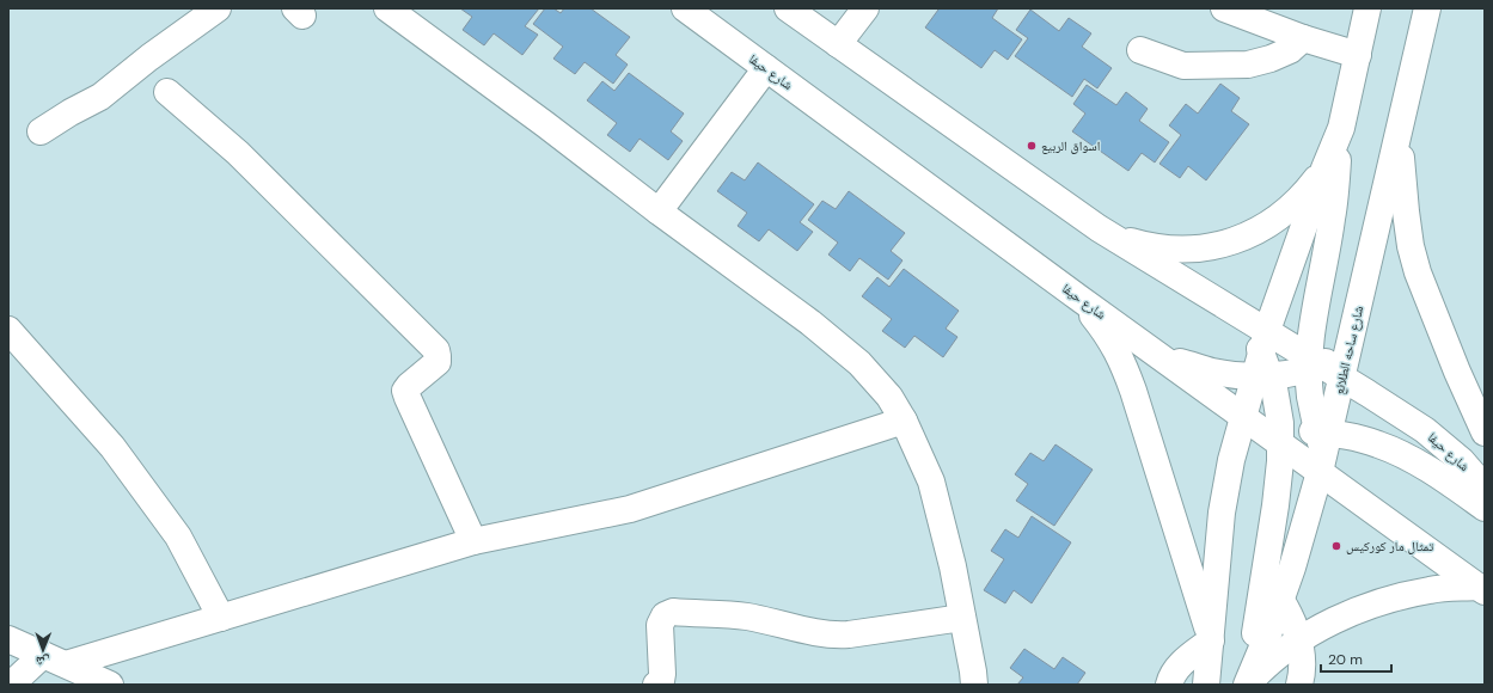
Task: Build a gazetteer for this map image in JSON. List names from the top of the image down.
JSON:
{
  "streets": {
    "main road": ["شارع حيفا", "شارع ساحه الطلائع"]
  },
  "crossings": [
    ["شارع حيفا", "شارع ساحه الطلائع"]
  ],
  "places": ["اسواق الربيع", "تمثال مار كوركيس"],
  "scale_bar": "20 m",
  "north": "bottom"
}
